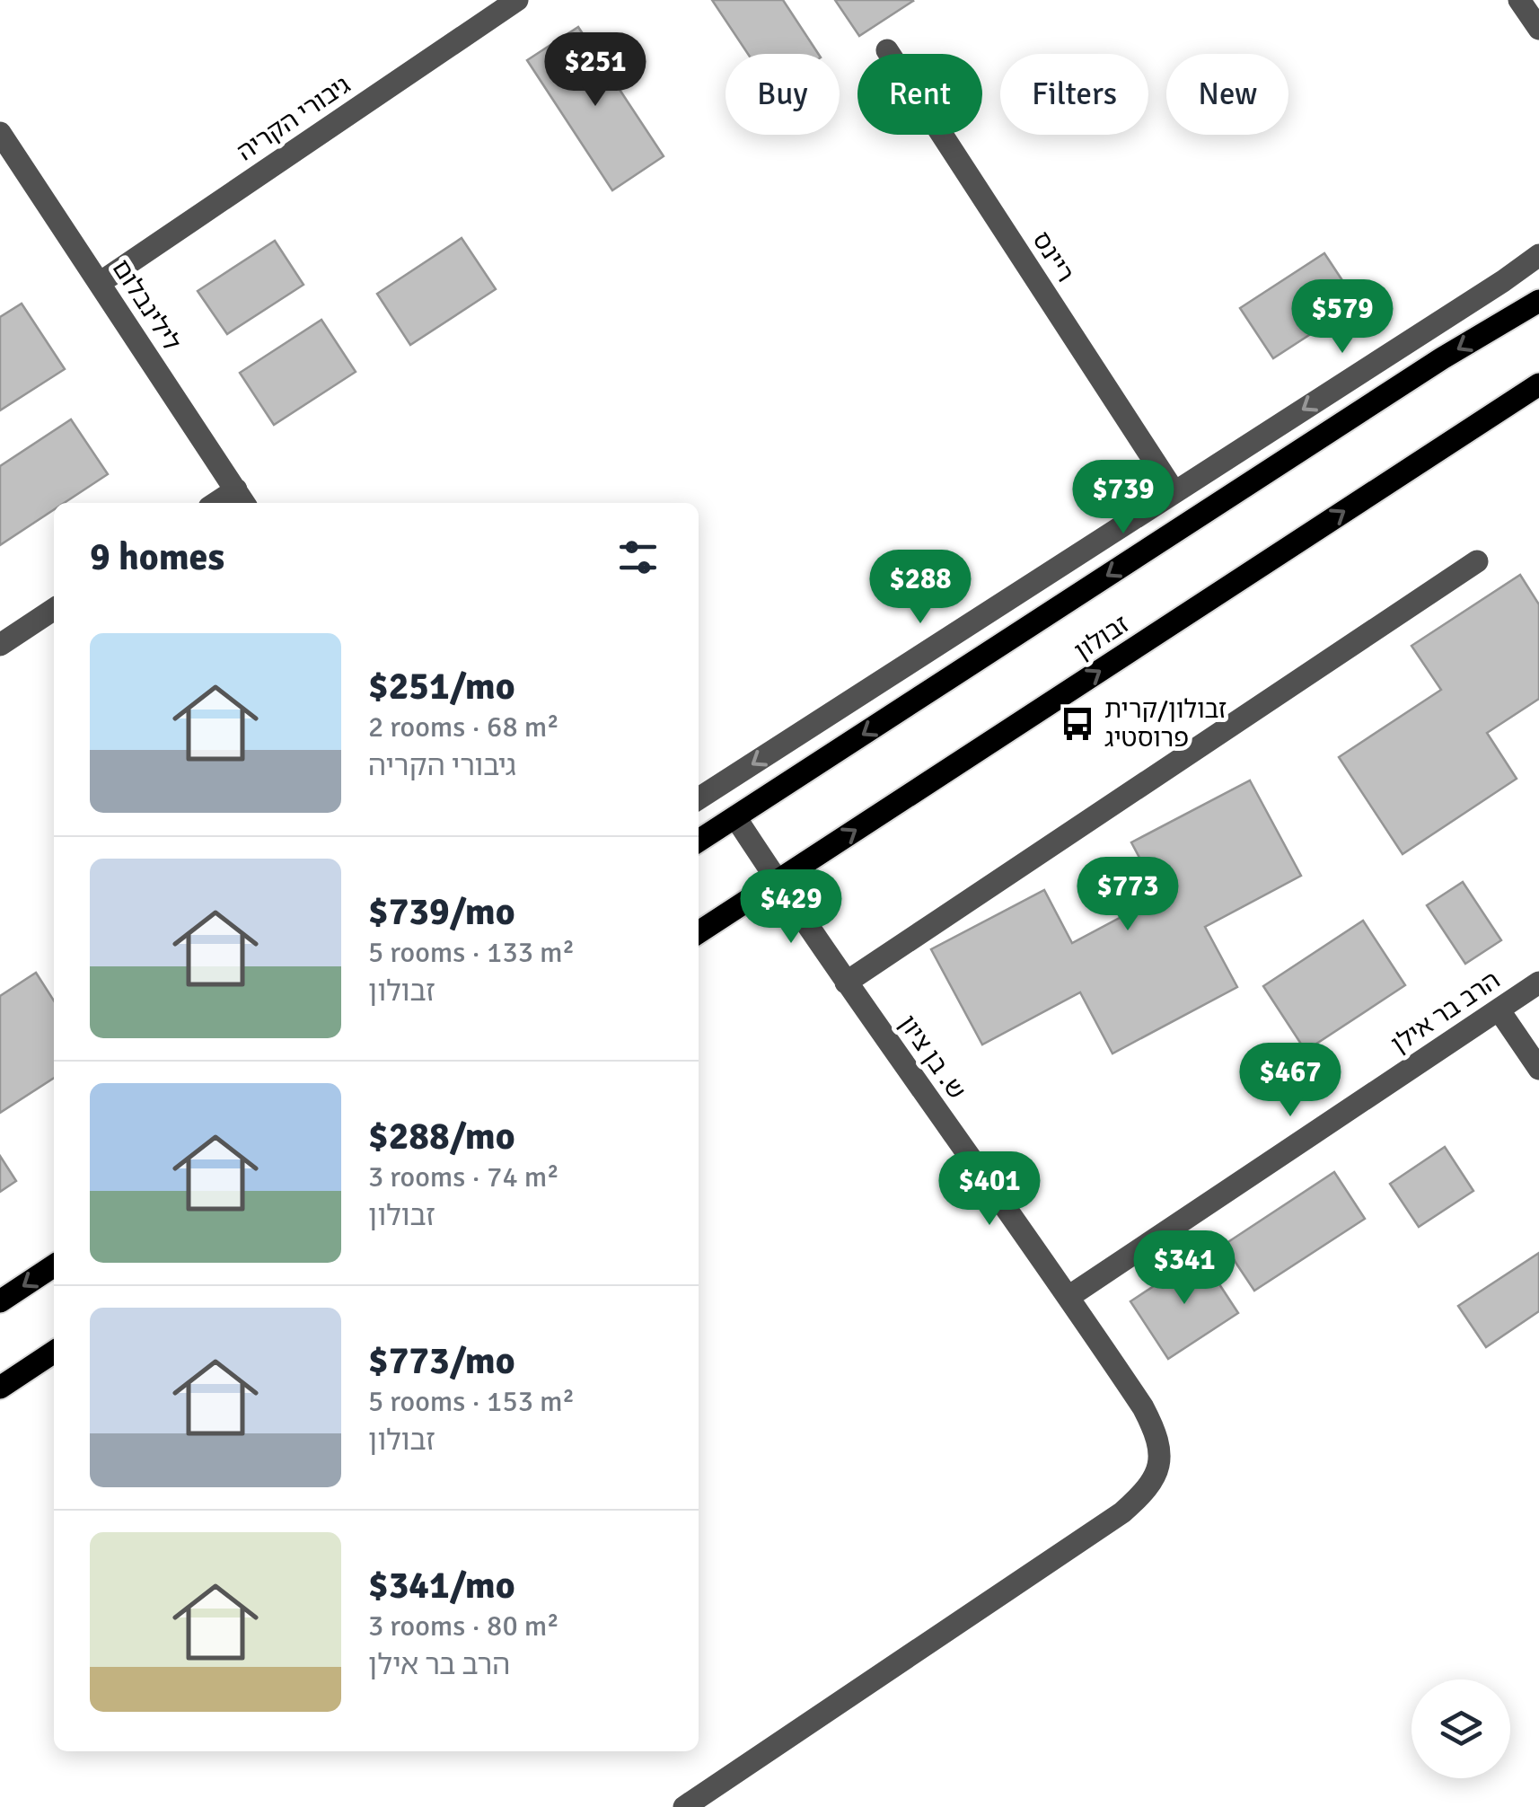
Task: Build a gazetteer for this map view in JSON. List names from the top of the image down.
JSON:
{
  "streets": {
    "main road": ["זבולון"],
    "street": [
      "גיבורי הקריה",
      "ריינס",
      "לילינבלום",
      "הרב בר אילן",
      "ש. בן ציון"
    ]
  },
  "crossings": [
    ["גיבורי הקריה", "לילינבלום"],
    ["זבולון", "ש. בן ציון"],
    ["הרב בר אילן", "ש. בן ציון"]
  ],
  "places": {
    "bus stop": ["זבולון/קרית פרוסטיג"]
  },
  "page": {
    "price": [
      "$251",
      "$579",
      "$739",
      "$288",
      "$773",
      "$429",
      "$467",
      "$401",
      "$341"
    ],
    "chip": [
      "Buy",
      "Rent",
      "Filters",
      "New"
    ],
    "heading": "9 homes",
    "list": [
      {
        "name": "$251/mo",
        "note": "2 rooms · 68 m² · גיבורי הקריה"
      },
      {
        "name": "$739/mo",
        "note": "5 rooms · 133 m² · זבולון"
      },
      {
        "name": "$288/mo",
        "note": "3 rooms · 74 m² · זבולון"
      },
      {
        "name": "$773/mo",
        "note": "5 rooms · 153 m² · זבולון"
      },
      {
        "name": "$341/mo",
        "note": "3 rooms · 80 m² · הרב בר אילן"
      }
    ]
  }
}
